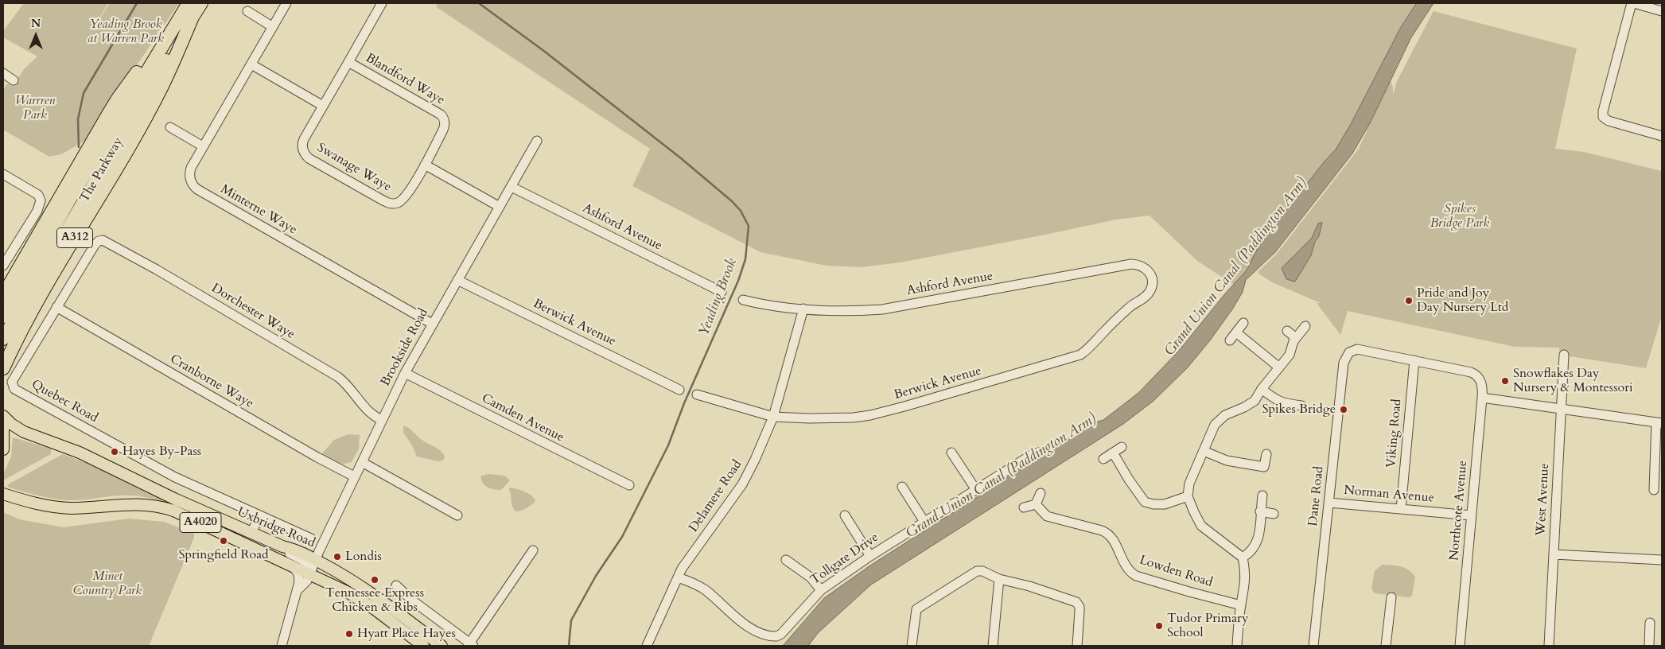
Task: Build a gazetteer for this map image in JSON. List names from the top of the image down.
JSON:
{
  "streets": {
    "highway": ["The Parkway", "A312"],
    "main road": ["A4020", "Uxbridge Road"],
    "street": [
      "Blandford Waye",
      "Swanage Waye",
      "Minterne Waye",
      "Ashford Avenue",
      "Dorchester Waye",
      "Berwick Avenue",
      "Brookside Road",
      "Cranborne Waye",
      "Quebec Road",
      "Camden Avenue",
      "Viking Road",
      "Norman Avenue",
      "Delamere Road",
      "Dane Road",
      "West Avenue",
      "Northcote Avenue",
      "Tollgate Drive",
      "Lowden Road"
    ]
  },
  "crossings": [
    ["Blandford Waye", "Swanage Waye"],
    ["The Parkway", "A312"],
    ["Minterne Waye", "Brookside Road"],
    ["Ashford Avenue", "Berwick Avenue"],
    ["Ashford Avenue", "Brookside Road"],
    ["Ashford Avenue", "Delamere Road"],
    ["Dorchester Waye", "Brookside Road"],
    ["Dorchester Waye", "Quebec Road"],
    ["Berwick Avenue", "Brookside Road"],
    ["Berwick Avenue", "Delamere Road"],
    ["Brookside Road", "Cranborne Waye"],
    ["Brookside Road", "Camden Avenue"],
    ["Brookside Road", "Uxbridge Road"],
    ["Cranborne Waye", "Quebec Road"],
    ["Viking Road", "Norman Avenue"],
    ["Viking Road", "Dane Road"],
    ["Viking Road", "Northcote Avenue"],
    ["Norman Avenue", "Dane Road"],
    ["Norman Avenue", "Northcote Avenue"],
    ["Delamere Road", "Tollgate Drive"],
    ["Dane Road", "Northcote Avenue"]
  ],
  "water": ["Grand Union Canal (Paddington Arm)", "Yeading Brook"],
  "parks": [
    "Yeading Brook at Warren Park",
    "Warrren Park",
    "Spikes Bridge Park",
    "Minet Country Park"
  ],
  "places": [
    "Pride and Joy Day Nursery Ltd",
    "Snowflakes Day Nursery & Montessori",
    "Spikes Bridge",
    "Hayes By-Pass",
    "Springfield Road",
    "Londis",
    "Tennessee Express Chicken & Ribs",
    "Tudor Primary School",
    "Hyatt Place Hayes"
  ],
  "north": "top"
}
